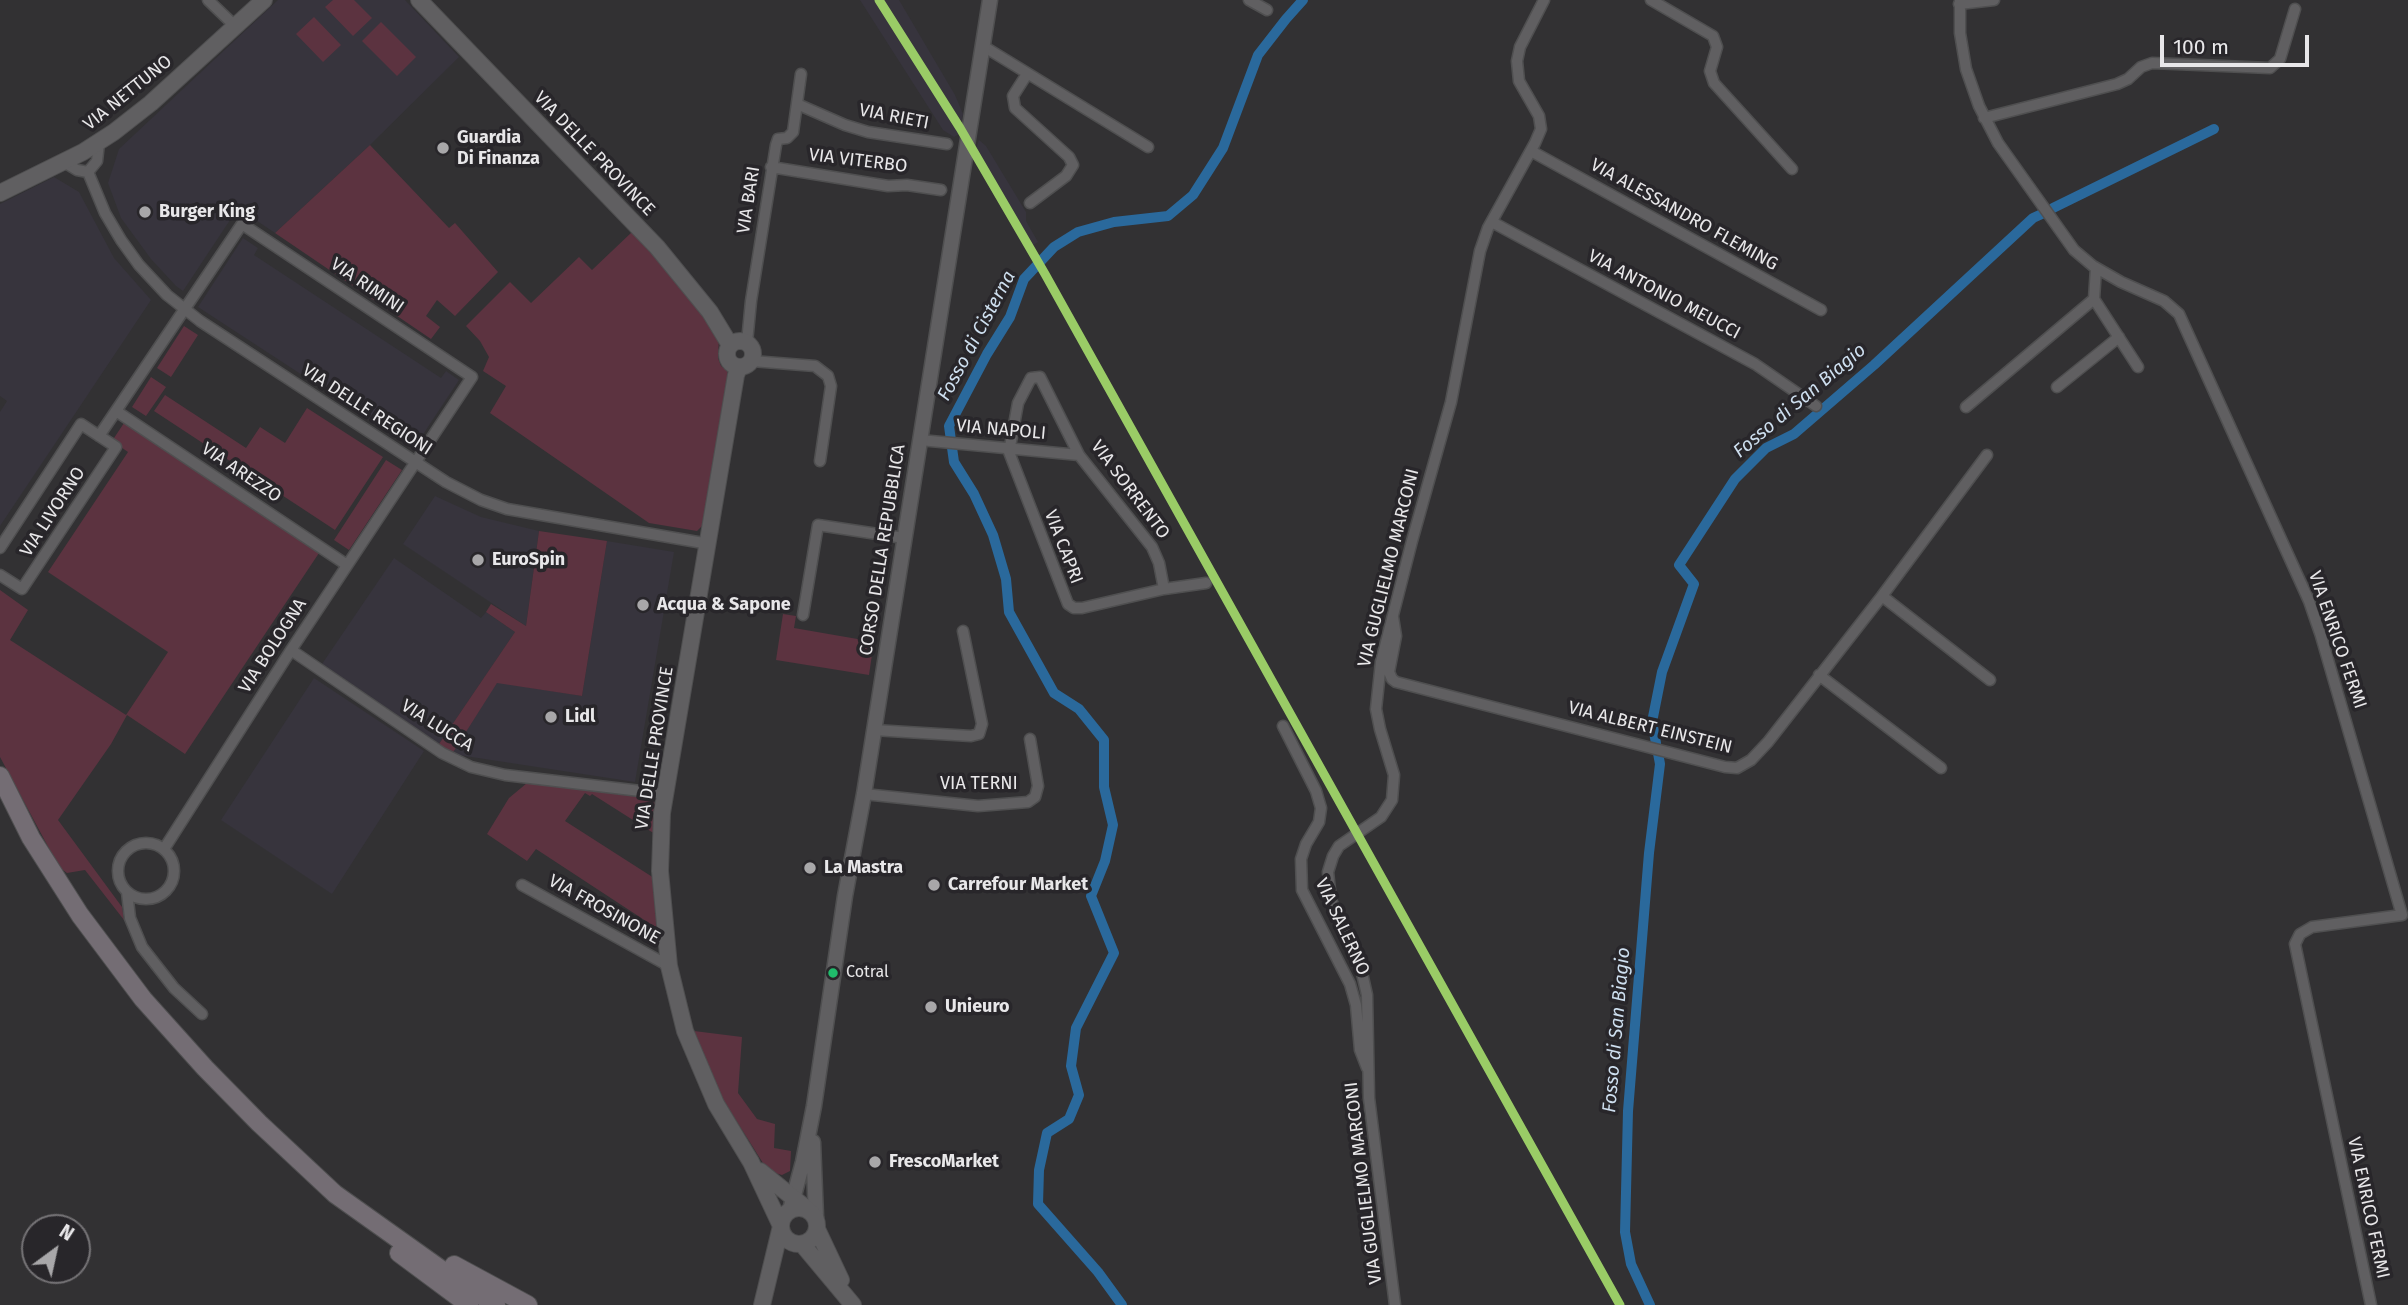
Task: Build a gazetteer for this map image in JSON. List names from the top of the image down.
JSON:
{
  "streets": {
    "main road": ["VIA NETTUNO", "VIA DELLE PROVINCE"],
    "street": [
      "VIA RIETI",
      "VIA VITERBO",
      "VIA BARI",
      "VIA ALESSANDRO FLEMING",
      "VIA RIMINI",
      "VIA ANTONIO MEUCCI",
      "VIA DELLE REGIONI",
      "VIA NAPOLI",
      "VIA AREZZO",
      "VIA SORRENTO",
      "VIA LIVORNO",
      "VIA CAPRI",
      "CORSO DELLA REPUBBLICA",
      "VIA GUGLIELMO MARCONI",
      "VIA ENRICO FERMI",
      "VIA BOLOGNA",
      "VIA LUCCA",
      "VIA ALBERT EINSTEIN",
      "VIA TERNI",
      "VIA FROSINONE",
      "VIA SALERNO"
    ]
  },
  "crossings": [
    ["VIA RIETI", "VIA BARI"],
    ["VIA DELLE PROVINCE", "VIA BARI"],
    ["VIA DELLE PROVINCE", "VIA DELLE REGIONI"],
    ["VIA DELLE PROVINCE", "CORSO DELLA REPUBBLICA"],
    ["VIA DELLE PROVINCE", "VIA LUCCA"],
    ["VIA DELLE PROVINCE", "VIA FROSINONE"],
    ["VIA VITERBO", "VIA BARI"],
    ["VIA ALESSANDRO FLEMING", "VIA GUGLIELMO MARCONI"],
    ["VIA RIMINI", "VIA DELLE REGIONI"],
    ["VIA RIMINI", "VIA BOLOGNA"],
    ["VIA ANTONIO MEUCCI", "VIA GUGLIELMO MARCONI"],
    ["VIA DELLE REGIONI", "VIA BOLOGNA"],
    ["VIA NAPOLI", "VIA SORRENTO"],
    ["VIA NAPOLI", "VIA CAPRI"],
    ["VIA NAPOLI", "CORSO DELLA REPUBBLICA"],
    ["VIA AREZZO", "VIA BOLOGNA"],
    ["VIA SORRENTO", "VIA CAPRI"],
    ["CORSO DELLA REPUBBLICA", "VIA TERNI"],
    ["VIA GUGLIELMO MARCONI", "VIA ALBERT EINSTEIN"],
    ["VIA GUGLIELMO MARCONI", "VIA SALERNO"],
    ["VIA BOLOGNA", "VIA LUCCA"]
  ],
  "water": ["Fosso di Cisterna", "Fosso di San Biagio"],
  "places": [
    "Guardia Di Finanza",
    "Burger King",
    "EuroSpin",
    "Acqua & Sapone",
    "Lidl",
    "La Mastra",
    "Carrefour Market",
    "Cotral",
    "Unieuro",
    "FrescoMarket"
  ],
  "scale_bar": "100 m",
  "north": "top right"
}
